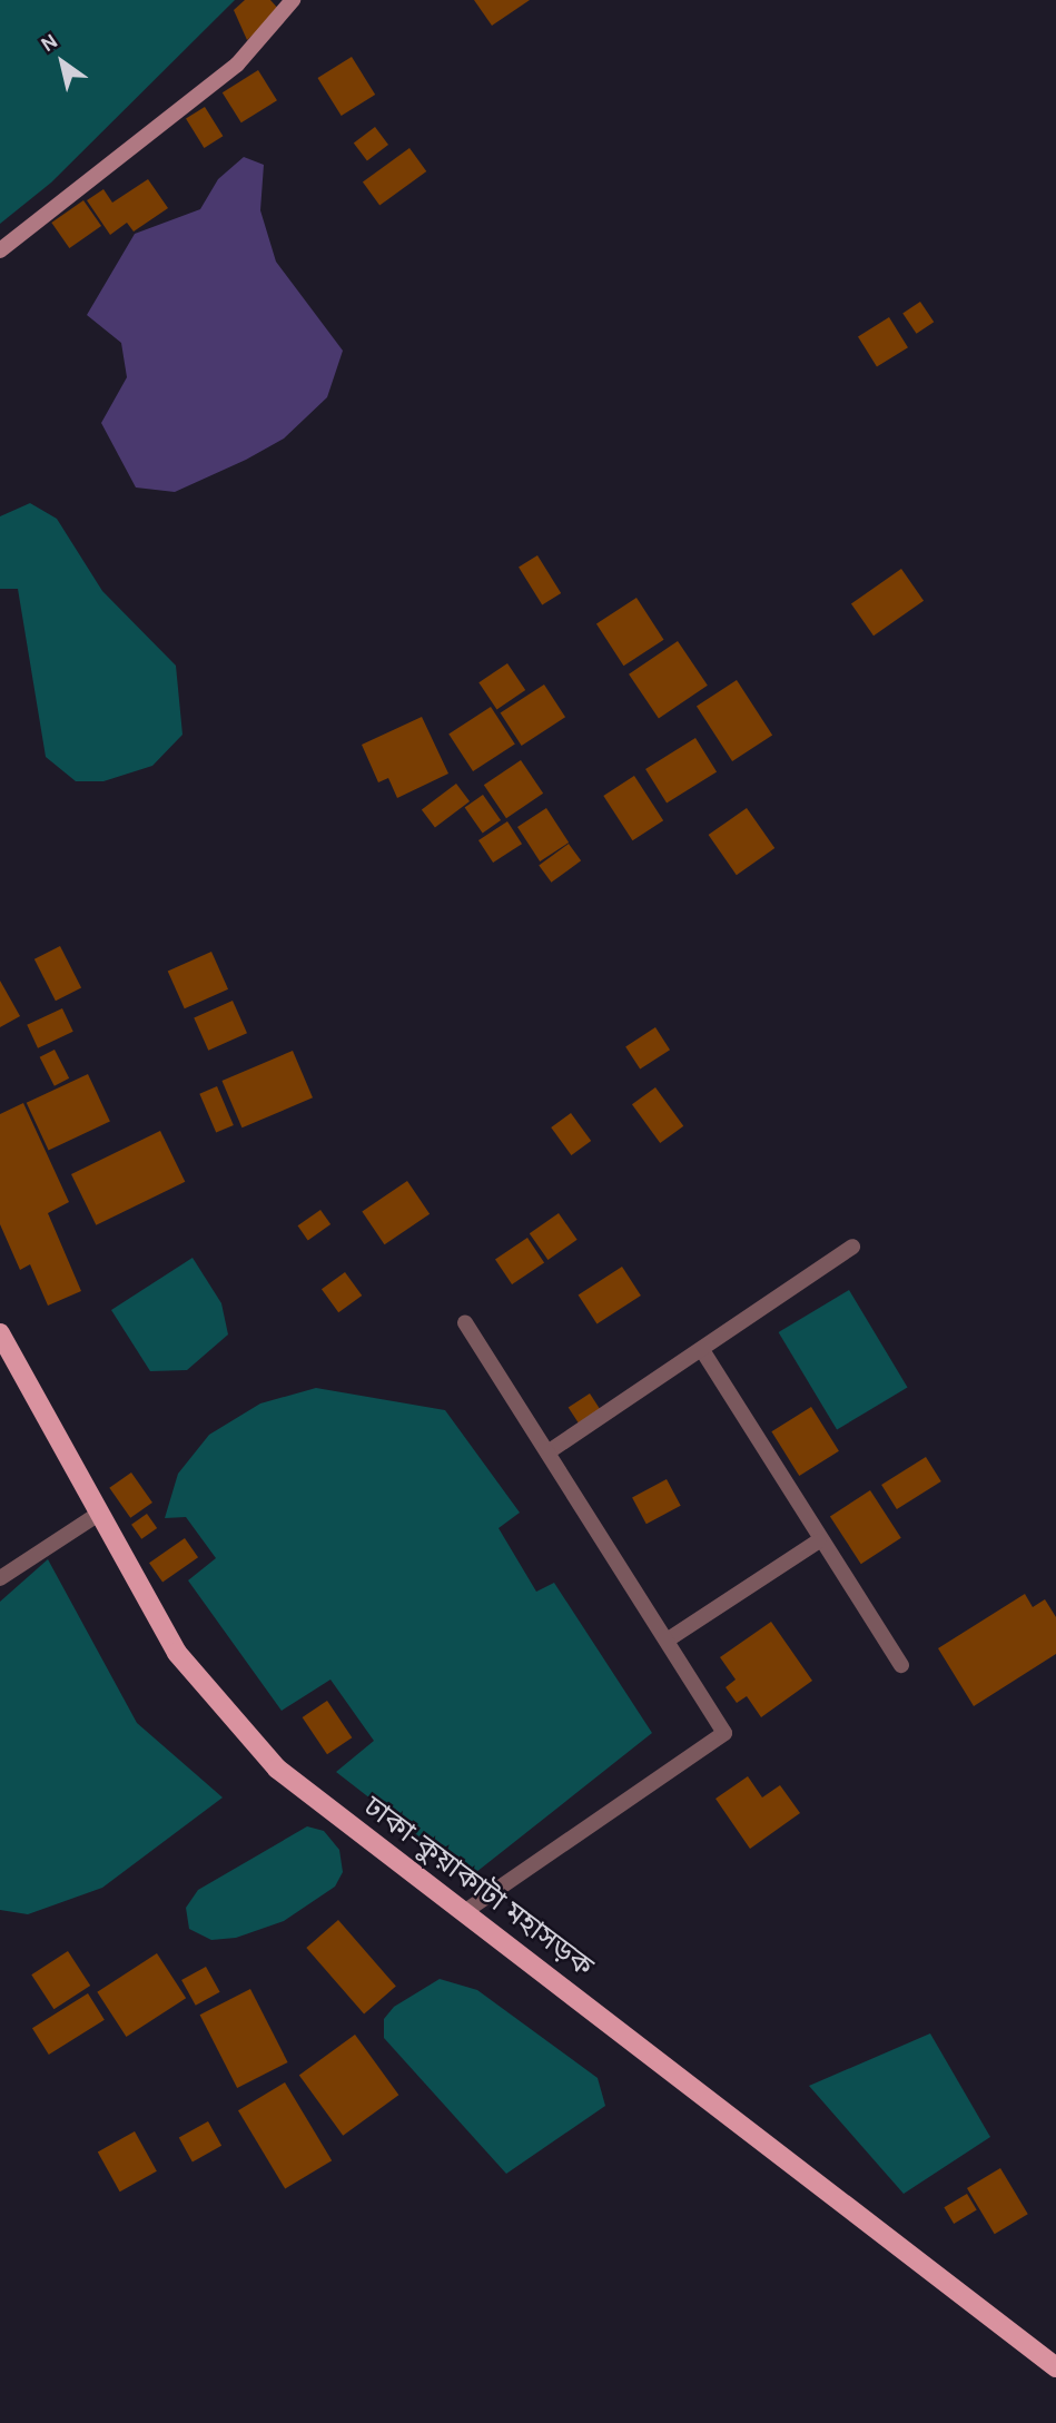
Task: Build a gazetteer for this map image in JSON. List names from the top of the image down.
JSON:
{
  "streets": {
    "main road": ["ঢাকা-কুয়াকাটা মহাসড়ক"]
  },
  "north": "top left"
}
